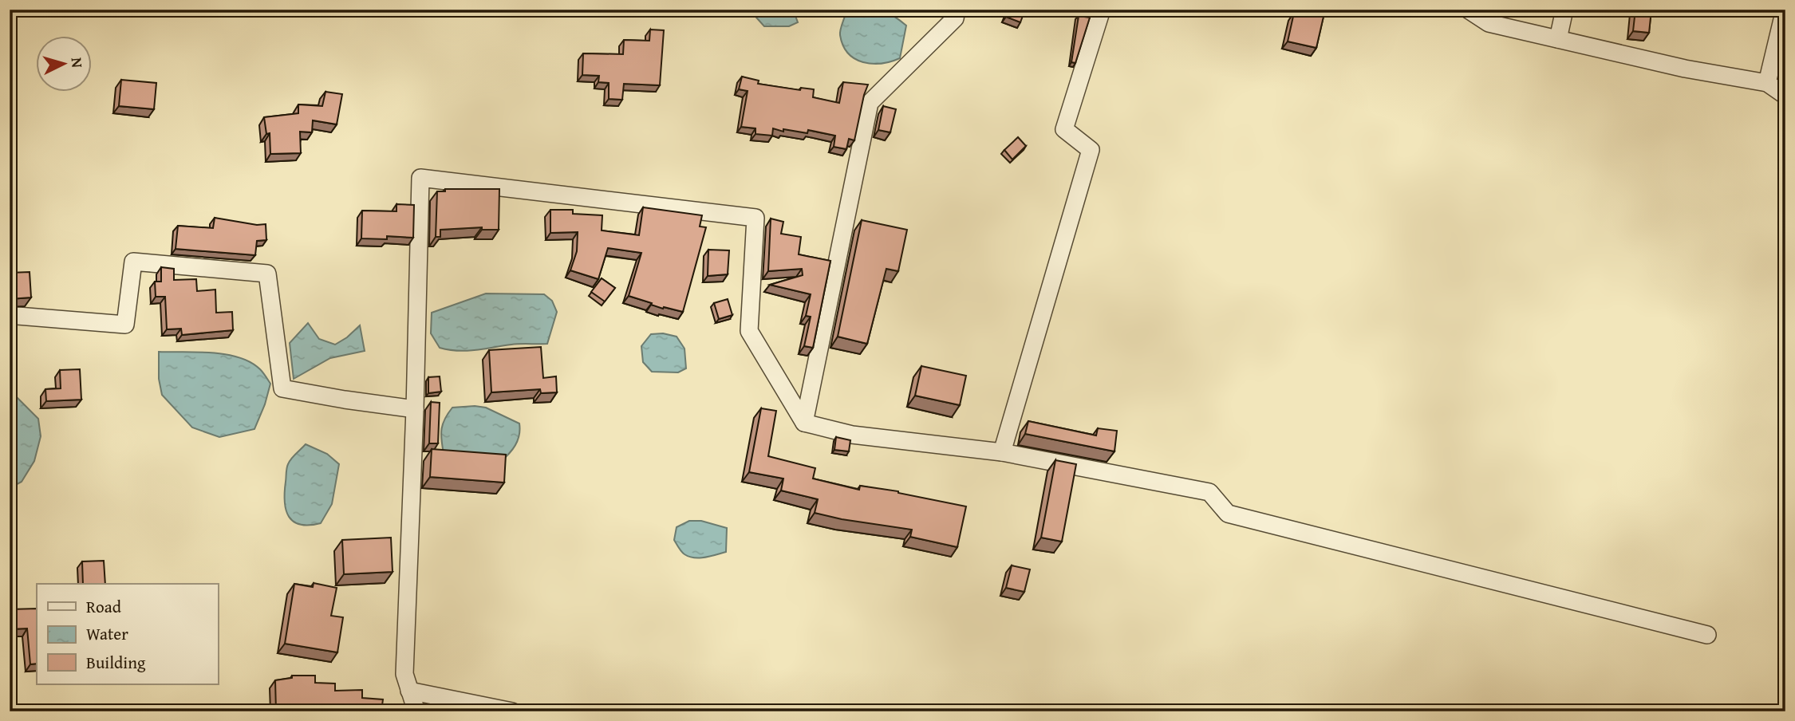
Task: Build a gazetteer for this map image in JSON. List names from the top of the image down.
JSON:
{
  "legend": ["Road", "Water", "Building"],
  "north": "right"
}
